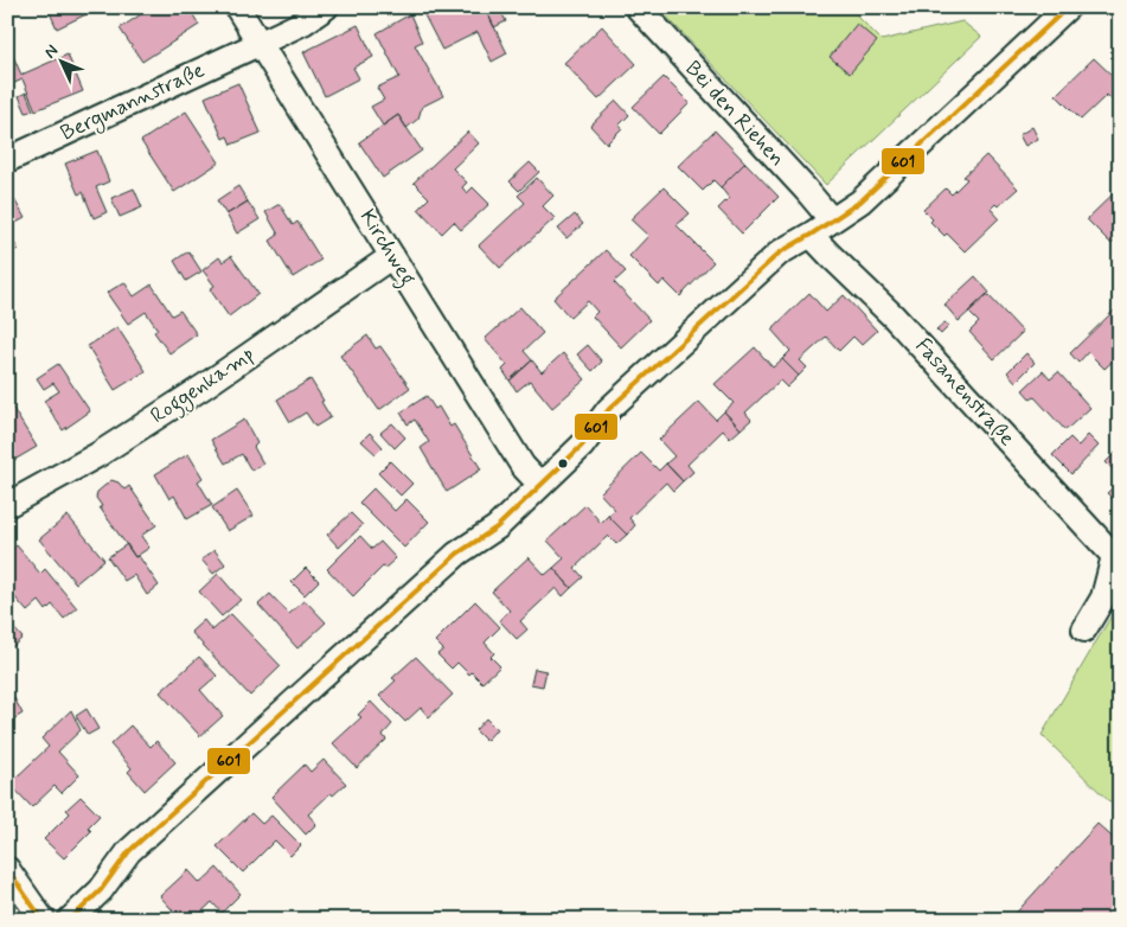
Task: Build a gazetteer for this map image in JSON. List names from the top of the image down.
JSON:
{
  "streets": {
    "street": [
      "Bergmannstraße",
      "Bei den Riehen",
      "Kirchweg",
      "Roggenkamp",
      "Fasanenstraße"
    ]
  },
  "crossings": [
    ["Bergmannstraße", "Kirchweg"],
    ["Kirchweg", "Roggenkamp"]
  ],
  "lines": ["transit line 601"],
  "north": "top left"
}
